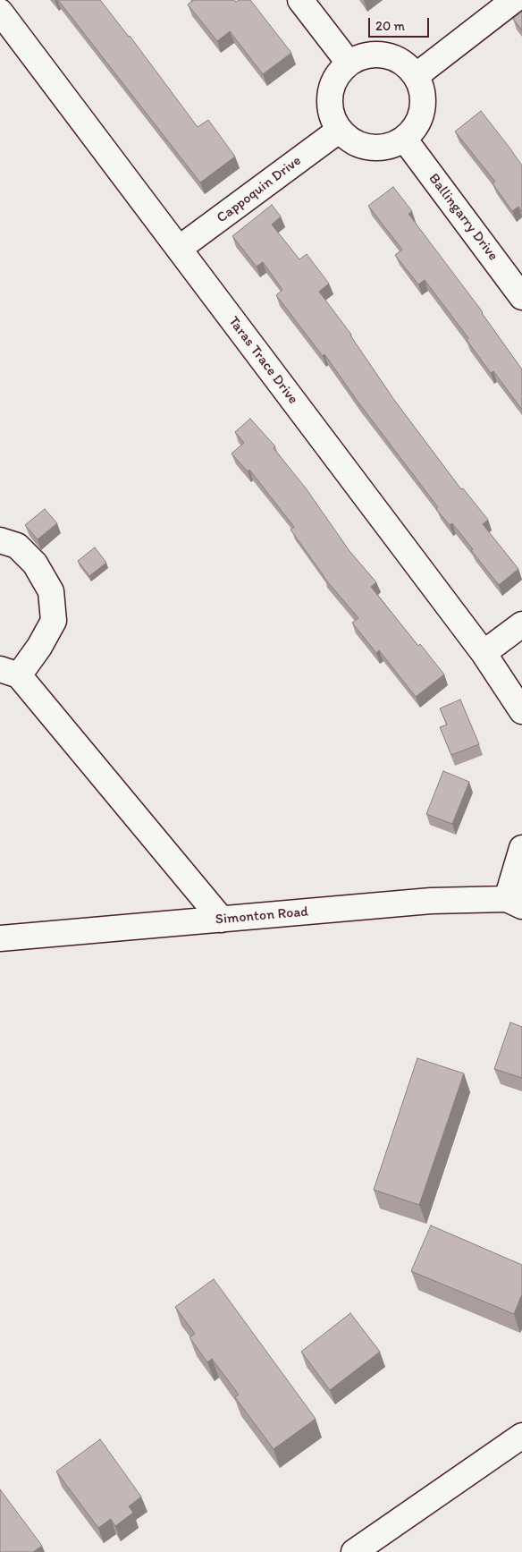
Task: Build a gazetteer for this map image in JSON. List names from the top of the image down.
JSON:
{
  "streets": {
    "street": [
      "Cappoquin Drive",
      "Ballingarry Drive",
      "Taras Trace Drive",
      "Simonton Road"
    ]
  },
  "crossings": [
    ["Cappoquin Drive", "Ballingarry Drive"],
    ["Cappoquin Drive", "Taras Trace Drive"]
  ],
  "scale_bar": "20 m"
}
